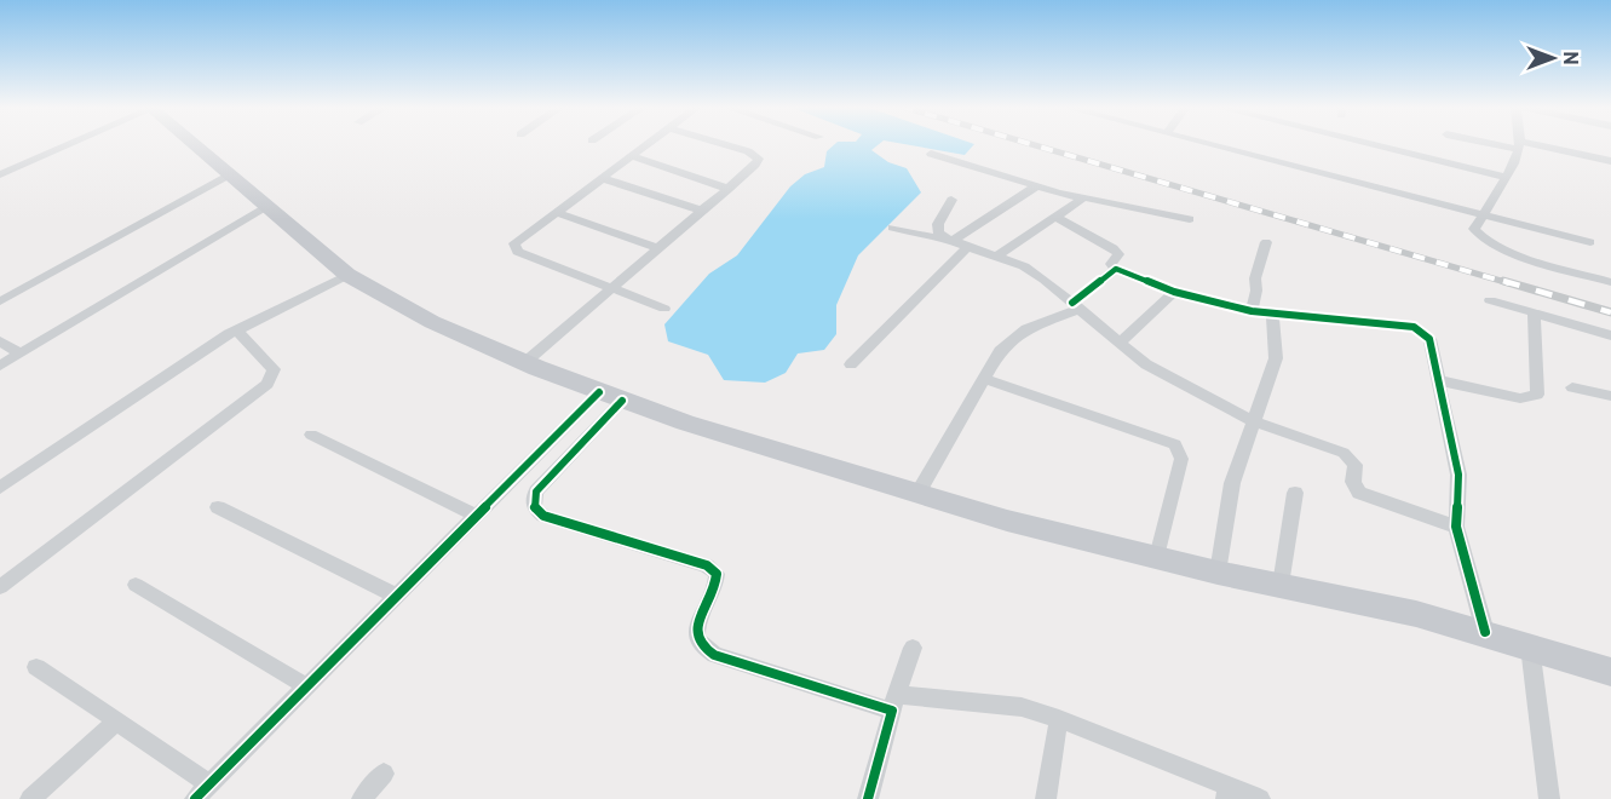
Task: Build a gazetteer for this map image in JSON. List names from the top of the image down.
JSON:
{
  "north": "right"
}
